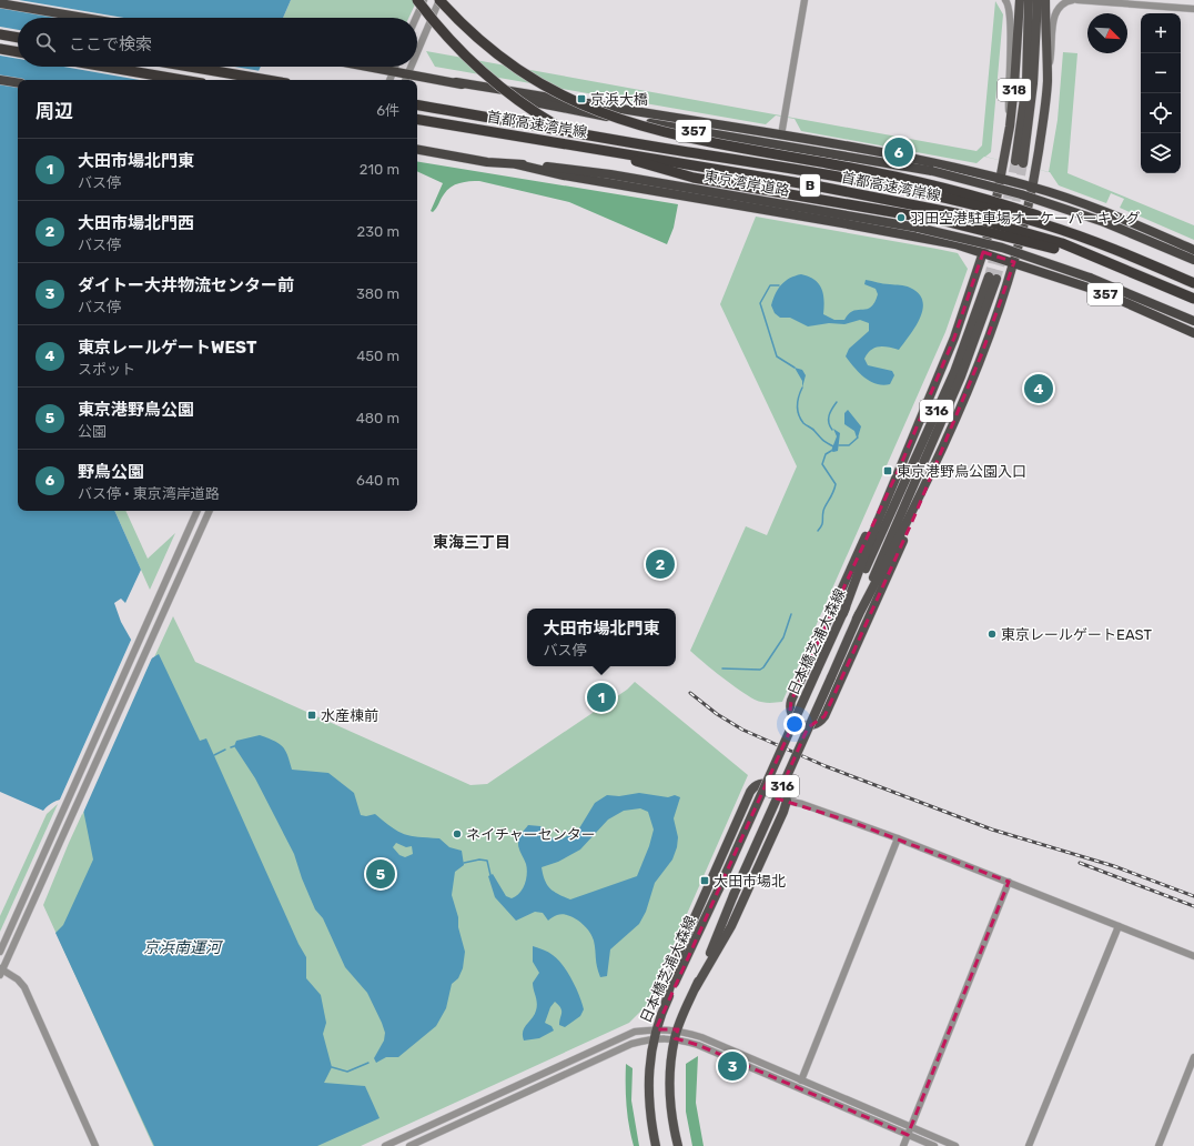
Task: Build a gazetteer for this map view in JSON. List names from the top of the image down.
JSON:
{
  "streets": {
    "highway": [
      "首都高速湾岸線",
      "357",
      "東京湾岸道路",
      "B"
    ],
    "main road": ["318", "316", "日本橋芝浦大森線"]
  },
  "crossings": [
    ["318", "357"],
    ["318", "316"],
    ["首都高速湾岸線", "B"],
    ["357", "東京湾岸道路"],
    ["357", "316"],
    ["316", "日本橋芝浦大森線"]
  ],
  "districts": ["東海三丁目"],
  "water": ["京浜南運河"],
  "places": {
    "transit": [
      "京浜大橋",
      "東京港野鳥公園入口",
      "水産棟前",
      "大田市場北"
    ],
    "other": ["羽田空港駐車場オーケーパーキング", "東京レールゲートEAST", "ネイチャーセンター"]
  },
  "north": "bottom right",
  "page": {
    "map_buttons": ["+", "−"],
    "search": "ここで検索",
    "heading": ["周辺", "6件"],
    "pins": [
      "6",
      "4",
      "2",
      "1",
      "5",
      "3"
    ],
    "list": [
      {
        "mark": "1",
        "name": "大田市場北門東",
        "note": "バス停",
        "value": "210 m"
      },
      {
        "mark": "2",
        "name": "大田市場北門西",
        "note": "バス停",
        "value": "230 m"
      },
      {
        "mark": "3",
        "name": "ダイトー大井物流センター前",
        "note": "バス停",
        "value": "380 m"
      },
      {
        "mark": "4",
        "name": "東京レールゲートWEST",
        "note": "スポット",
        "value": "450 m"
      },
      {
        "mark": "5",
        "name": "東京港野鳥公園",
        "note": "公園",
        "value": "480 m"
      },
      {
        "mark": "6",
        "name": "野鳥公園",
        "note": "バス停 · 東京湾岸道路",
        "value": "640 m"
      }
    ],
    "popup": ["大田市場北門東", "バス停"]
  }
}
